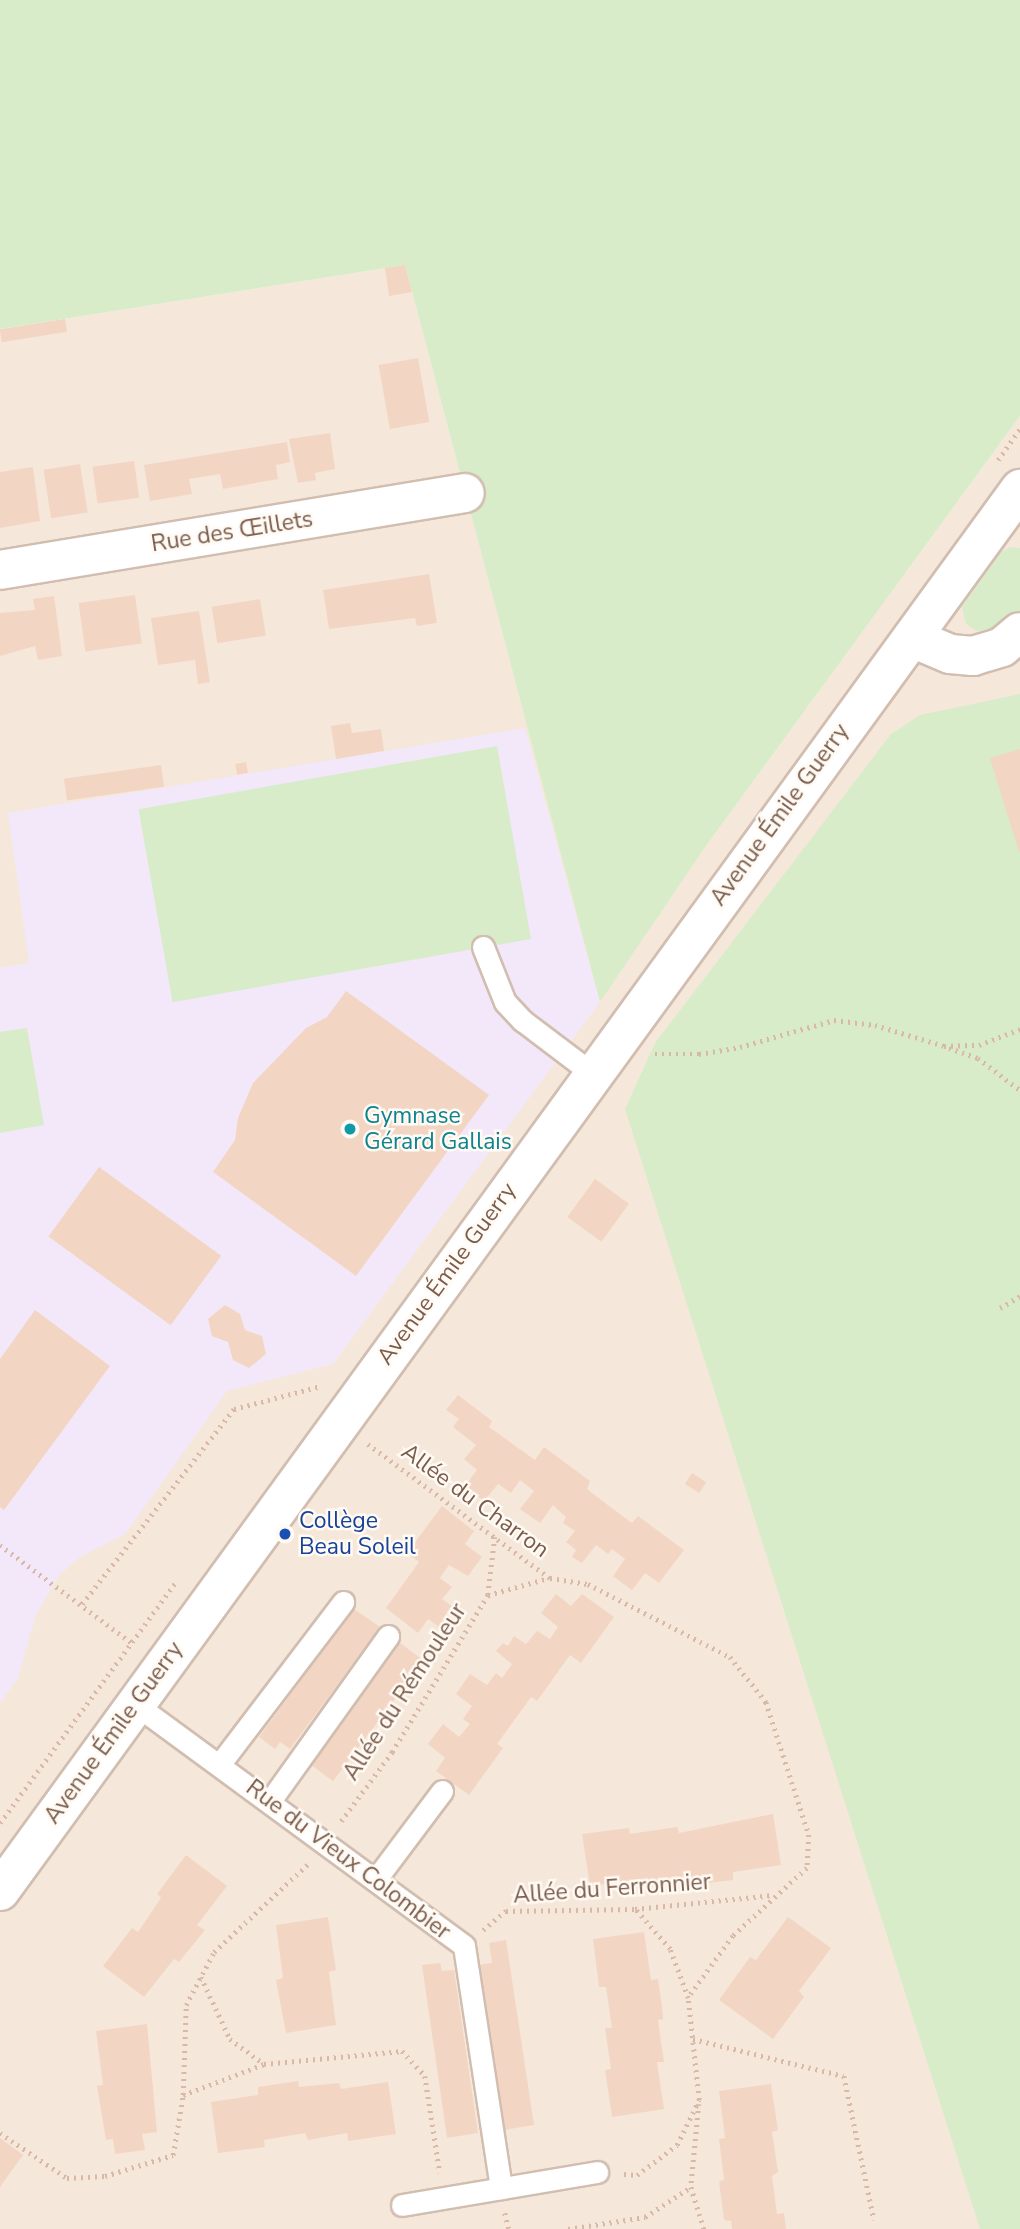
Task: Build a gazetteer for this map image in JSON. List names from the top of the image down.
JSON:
{
  "streets": {
    "street": ["Rue des Œillets", "Avenue Émile Guerry"],
    "lane": ["Rue du Vieux Colombier"],
    "path": ["Allée du Charron", "Allée du Rémouleur", "Allée du Ferronnier"]
  },
  "crossings": [
    ["Avenue Émile Guerry", "Rue du Vieux Colombier"],
    ["Allée du Charron", "Allée du Ferronnier"],
    ["Allée du Rémouleur", "Rue du Vieux Colombier"],
    ["Rue du Vieux Colombier", "Allée du Ferronnier"]
  ],
  "places": ["Gymnase Gérard Gallais", "Collège Beau Soleil"]
}
